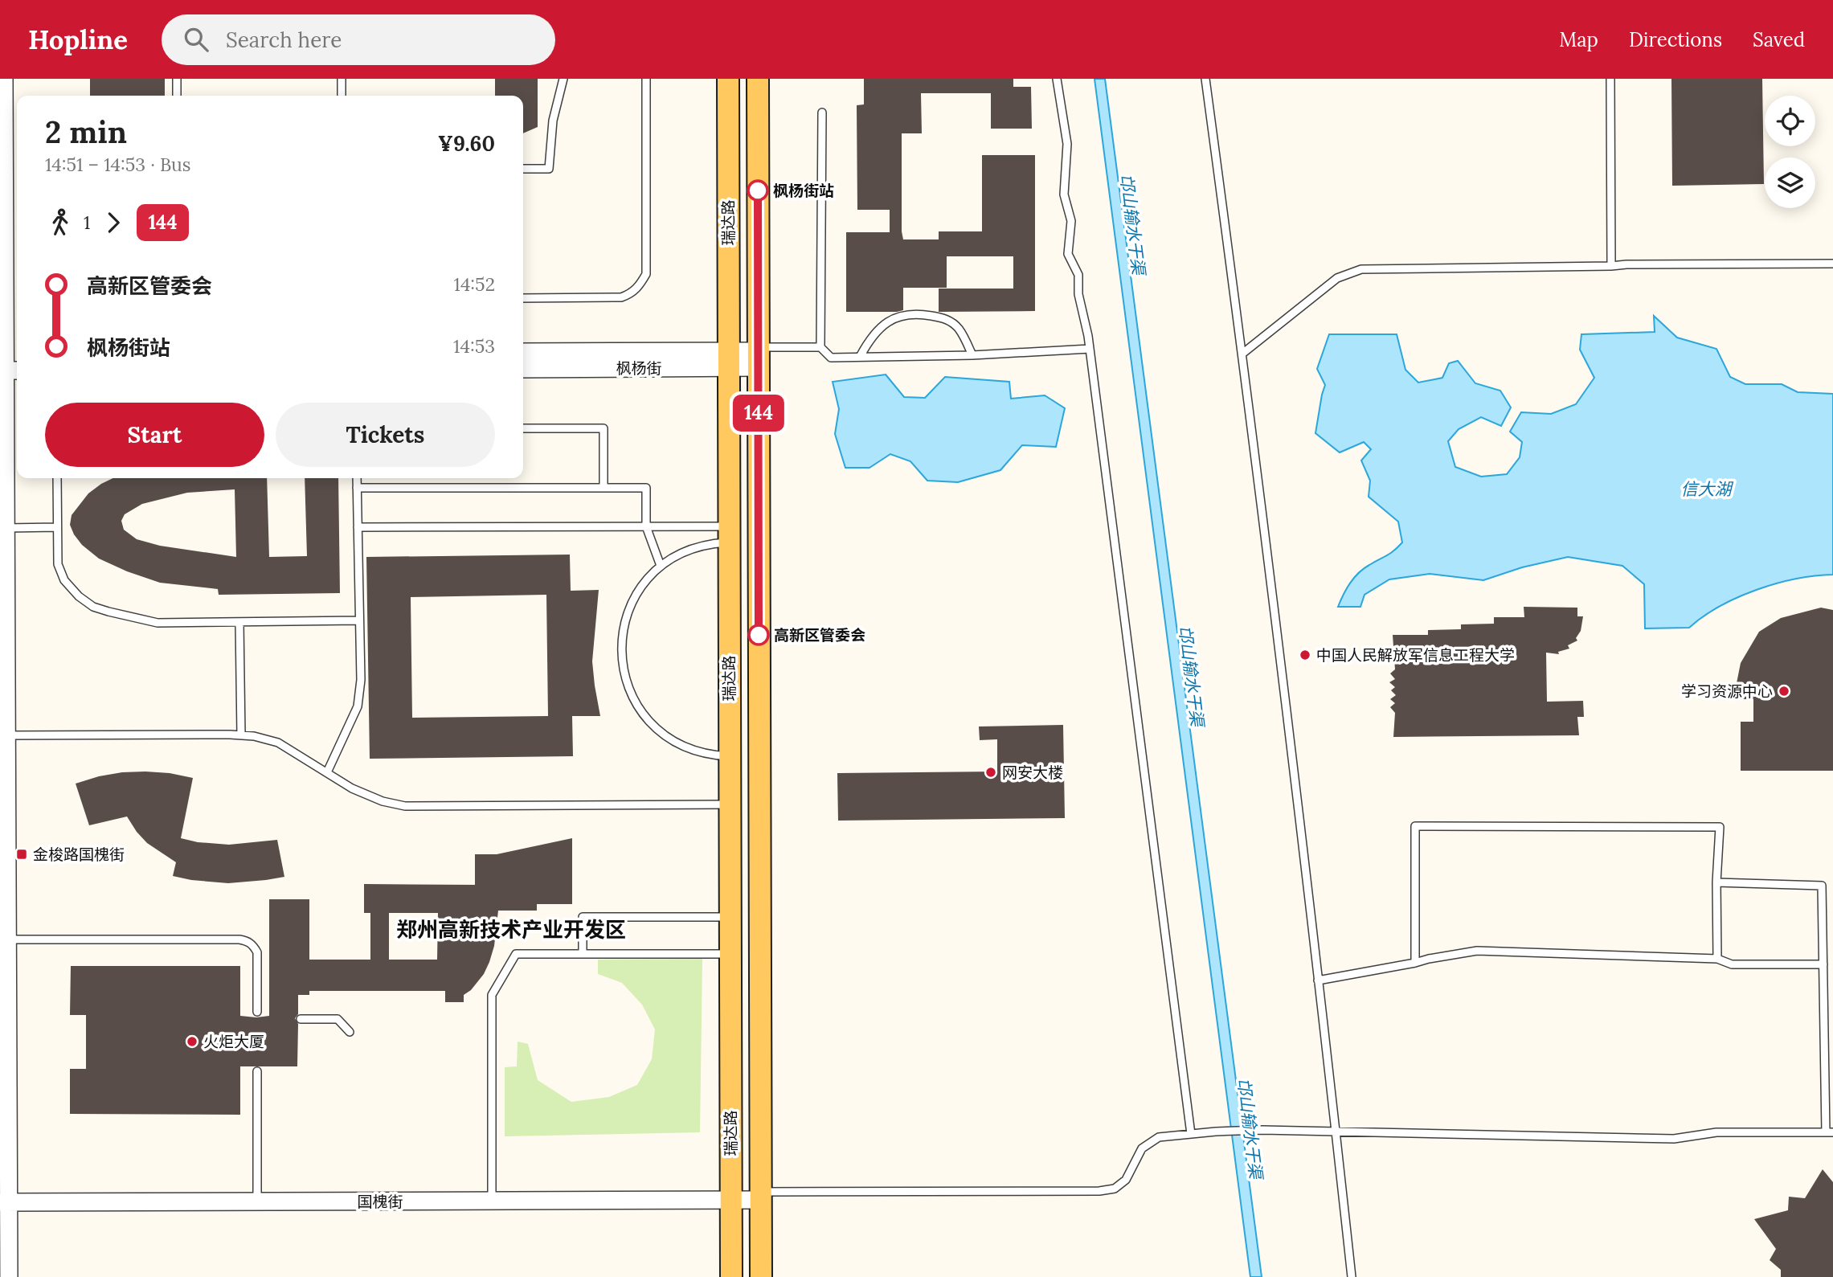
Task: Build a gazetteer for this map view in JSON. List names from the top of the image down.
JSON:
{
  "streets": {
    "main road": ["瑞达路"],
    "street": ["枫杨街", "国槐街"]
  },
  "crossings": [
    ["瑞达路", "枫杨街"],
    ["瑞达路", "国槐街"]
  ],
  "districts": ["郑州高新技术产业开发区"],
  "water": ["邙山输水干渠", "信大湖"],
  "places": {
    "other": [
      "枫杨街站",
      "高新区管委会",
      "中国人民解放军信息工程大学",
      "学习资源中心",
      "网安大楼",
      "火炬大厦"
    ],
    "transit": ["金梭路国槐街"]
  },
  "lines": ["bus line 144"],
  "page": {
    "header": "Hopline",
    "search": "Search here",
    "nav": ["Map", "Directions", "Saved"],
    "on_map": "144",
    "heading": ["2 min", "14:51 – 14:53 · Bus", "¥9.60"],
    "legs": ["1", "144"],
    "list": [
      {
        "name": "高新区管委会",
        "value": "14:52"
      },
      {
        "name": "枫杨街站",
        "value": "14:53"
      }
    ],
    "buttons": ["Start", "Tickets"]
  }
}
